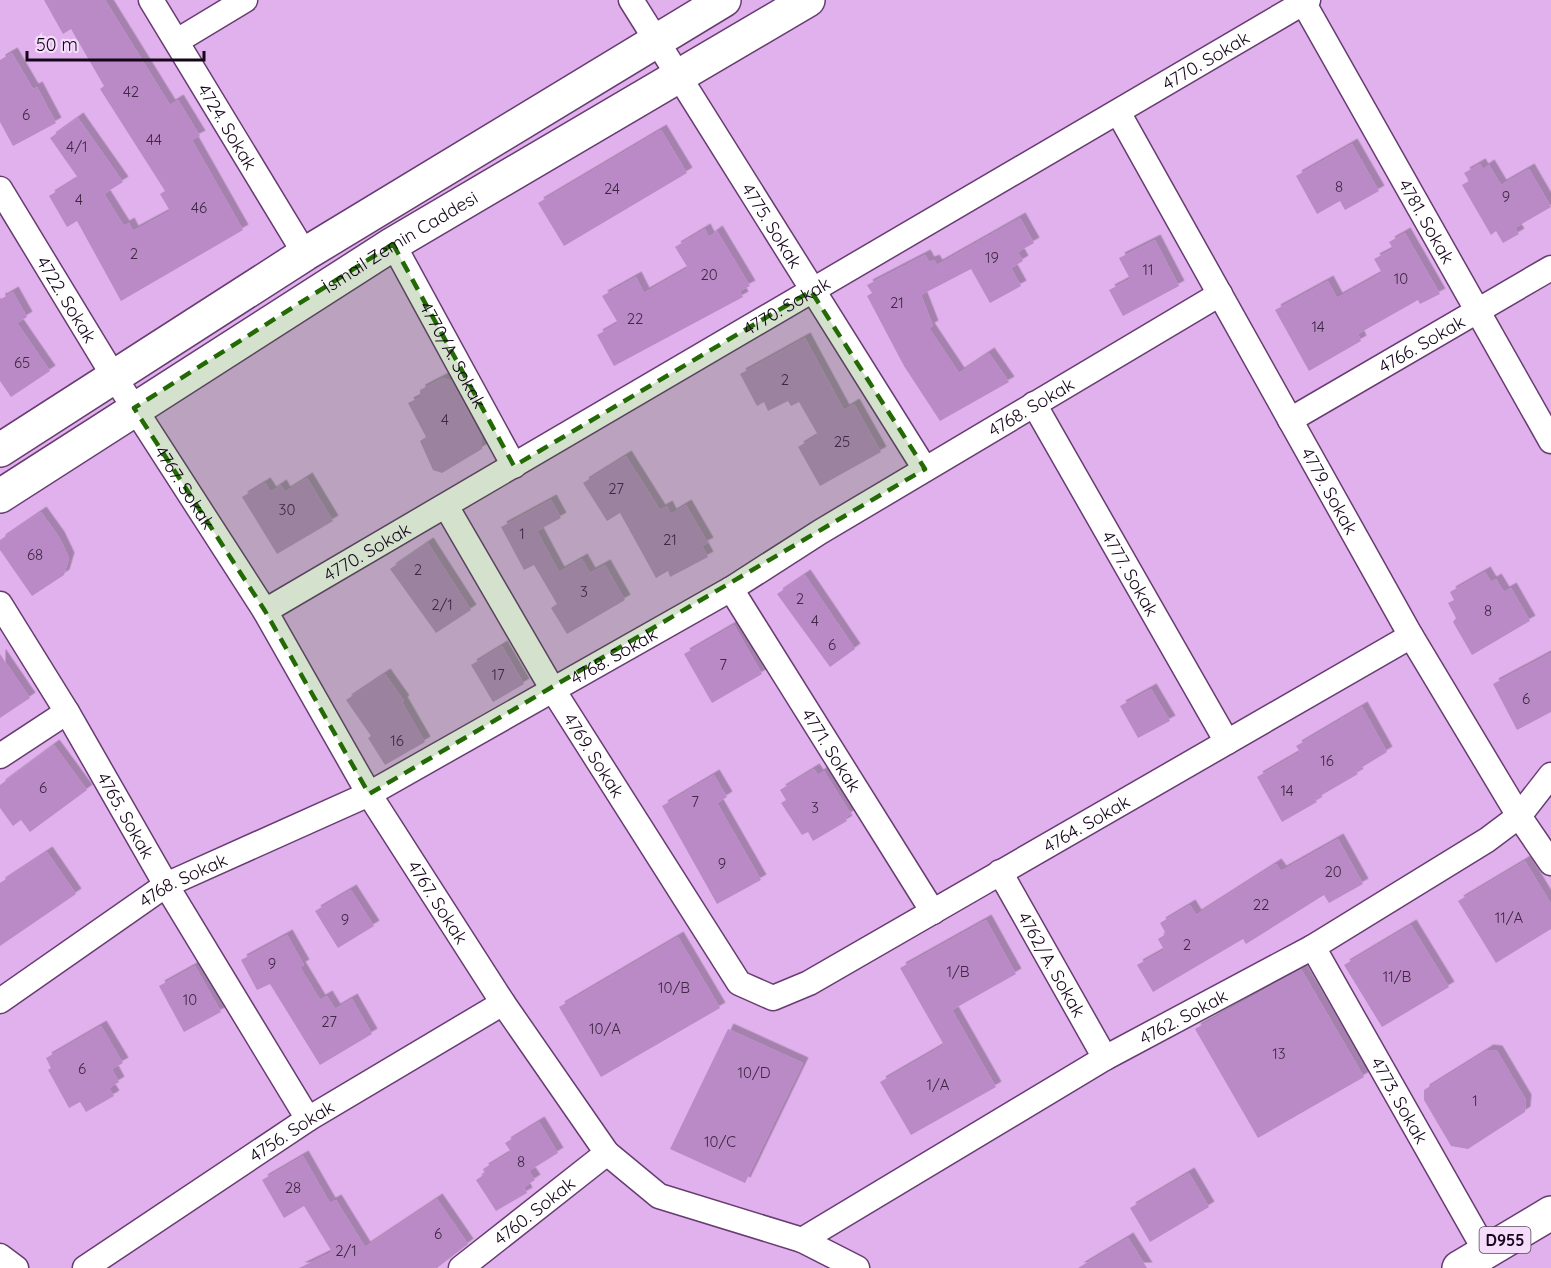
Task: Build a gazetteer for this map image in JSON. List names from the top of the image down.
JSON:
{
  "streets": {
    "main road": ["İsmail Zemin Caddesi", "D955"],
    "street": [
      "4770. Sokak",
      "4724. Sokak",
      "4781. Sokak",
      "4775. Sokak",
      "4722. Sokak",
      "4766. Sokak",
      "4770/A. Sokak",
      "4768. Sokak",
      "4767. Sokak",
      "4779. Sokak",
      "4777. Sokak",
      "4771. Sokak",
      "4769. Sokak",
      "4765. Sokak",
      "4764. Sokak",
      "4762/A. Sokak",
      "4762. Sokak",
      "4773. Sokak",
      "4756. Sokak",
      "4760. Sokak"
    ]
  },
  "crossings": [
    ["4770. Sokak", "4781. Sokak"],
    ["4770. Sokak", "4775. Sokak"],
    ["4770. Sokak", "4770/A. Sokak"],
    ["4770. Sokak", "4767. Sokak"],
    ["4770. Sokak", "4779. Sokak"],
    ["4770. Sokak", "4769. Sokak"],
    ["4781. Sokak", "4766. Sokak"],
    ["4775. Sokak", "İsmail Zemin Caddesi"],
    ["4775. Sokak", "4768. Sokak"],
    ["İsmail Zemin Caddesi", "4722. Sokak"],
    ["İsmail Zemin Caddesi", "4770/A. Sokak"],
    ["İsmail Zemin Caddesi", "4767. Sokak"],
    ["4722. Sokak", "4767. Sokak"],
    ["4766. Sokak", "4779. Sokak"],
    ["4768. Sokak", "4767. Sokak"],
    ["4768. Sokak", "4779. Sokak"],
    ["4768. Sokak", "4777. Sokak"],
    ["4768. Sokak", "4771. Sokak"],
    ["4768. Sokak", "4769. Sokak"],
    ["4768. Sokak", "4765. Sokak"],
    ["4767. Sokak", "4762. Sokak"],
    ["4767. Sokak", "4756. Sokak"],
    ["4767. Sokak", "4760. Sokak"],
    ["4779. Sokak", "4764. Sokak"],
    ["4779. Sokak", "4762. Sokak"],
    ["4777. Sokak", "4764. Sokak"],
    ["4771. Sokak", "4764. Sokak"],
    ["4769. Sokak", "4764. Sokak"],
    ["4765. Sokak", "4756. Sokak"],
    ["4764. Sokak", "4762/A. Sokak"],
    ["4762/A. Sokak", "4762. Sokak"],
    ["4762. Sokak", "4773. Sokak"],
    ["4773. Sokak", "D955"]
  ],
  "house_numbers": [
    "42",
    "6",
    "44",
    "4/1",
    "8",
    "24",
    "9",
    "4",
    "46",
    "2",
    "19",
    "11",
    "20",
    "10",
    "21",
    "22",
    "14",
    "65",
    "2",
    "4",
    "25",
    "27",
    "30",
    "1",
    "21",
    "68",
    "2",
    "3",
    "2",
    "2/1",
    "8",
    "4",
    "6",
    "7",
    "17",
    "6",
    "16",
    "16",
    "6",
    "14",
    "7",
    "3",
    "9",
    "20",
    "22",
    "11/A",
    "9",
    "2",
    "9",
    "1/B",
    "11/B",
    "10/B",
    "10",
    "27",
    "10/A",
    "13",
    "6",
    "10/D",
    "1/A",
    "1",
    "10/C",
    "8",
    "28",
    "6",
    "2/1"
  ],
  "scale_bar": "50 m"
}
